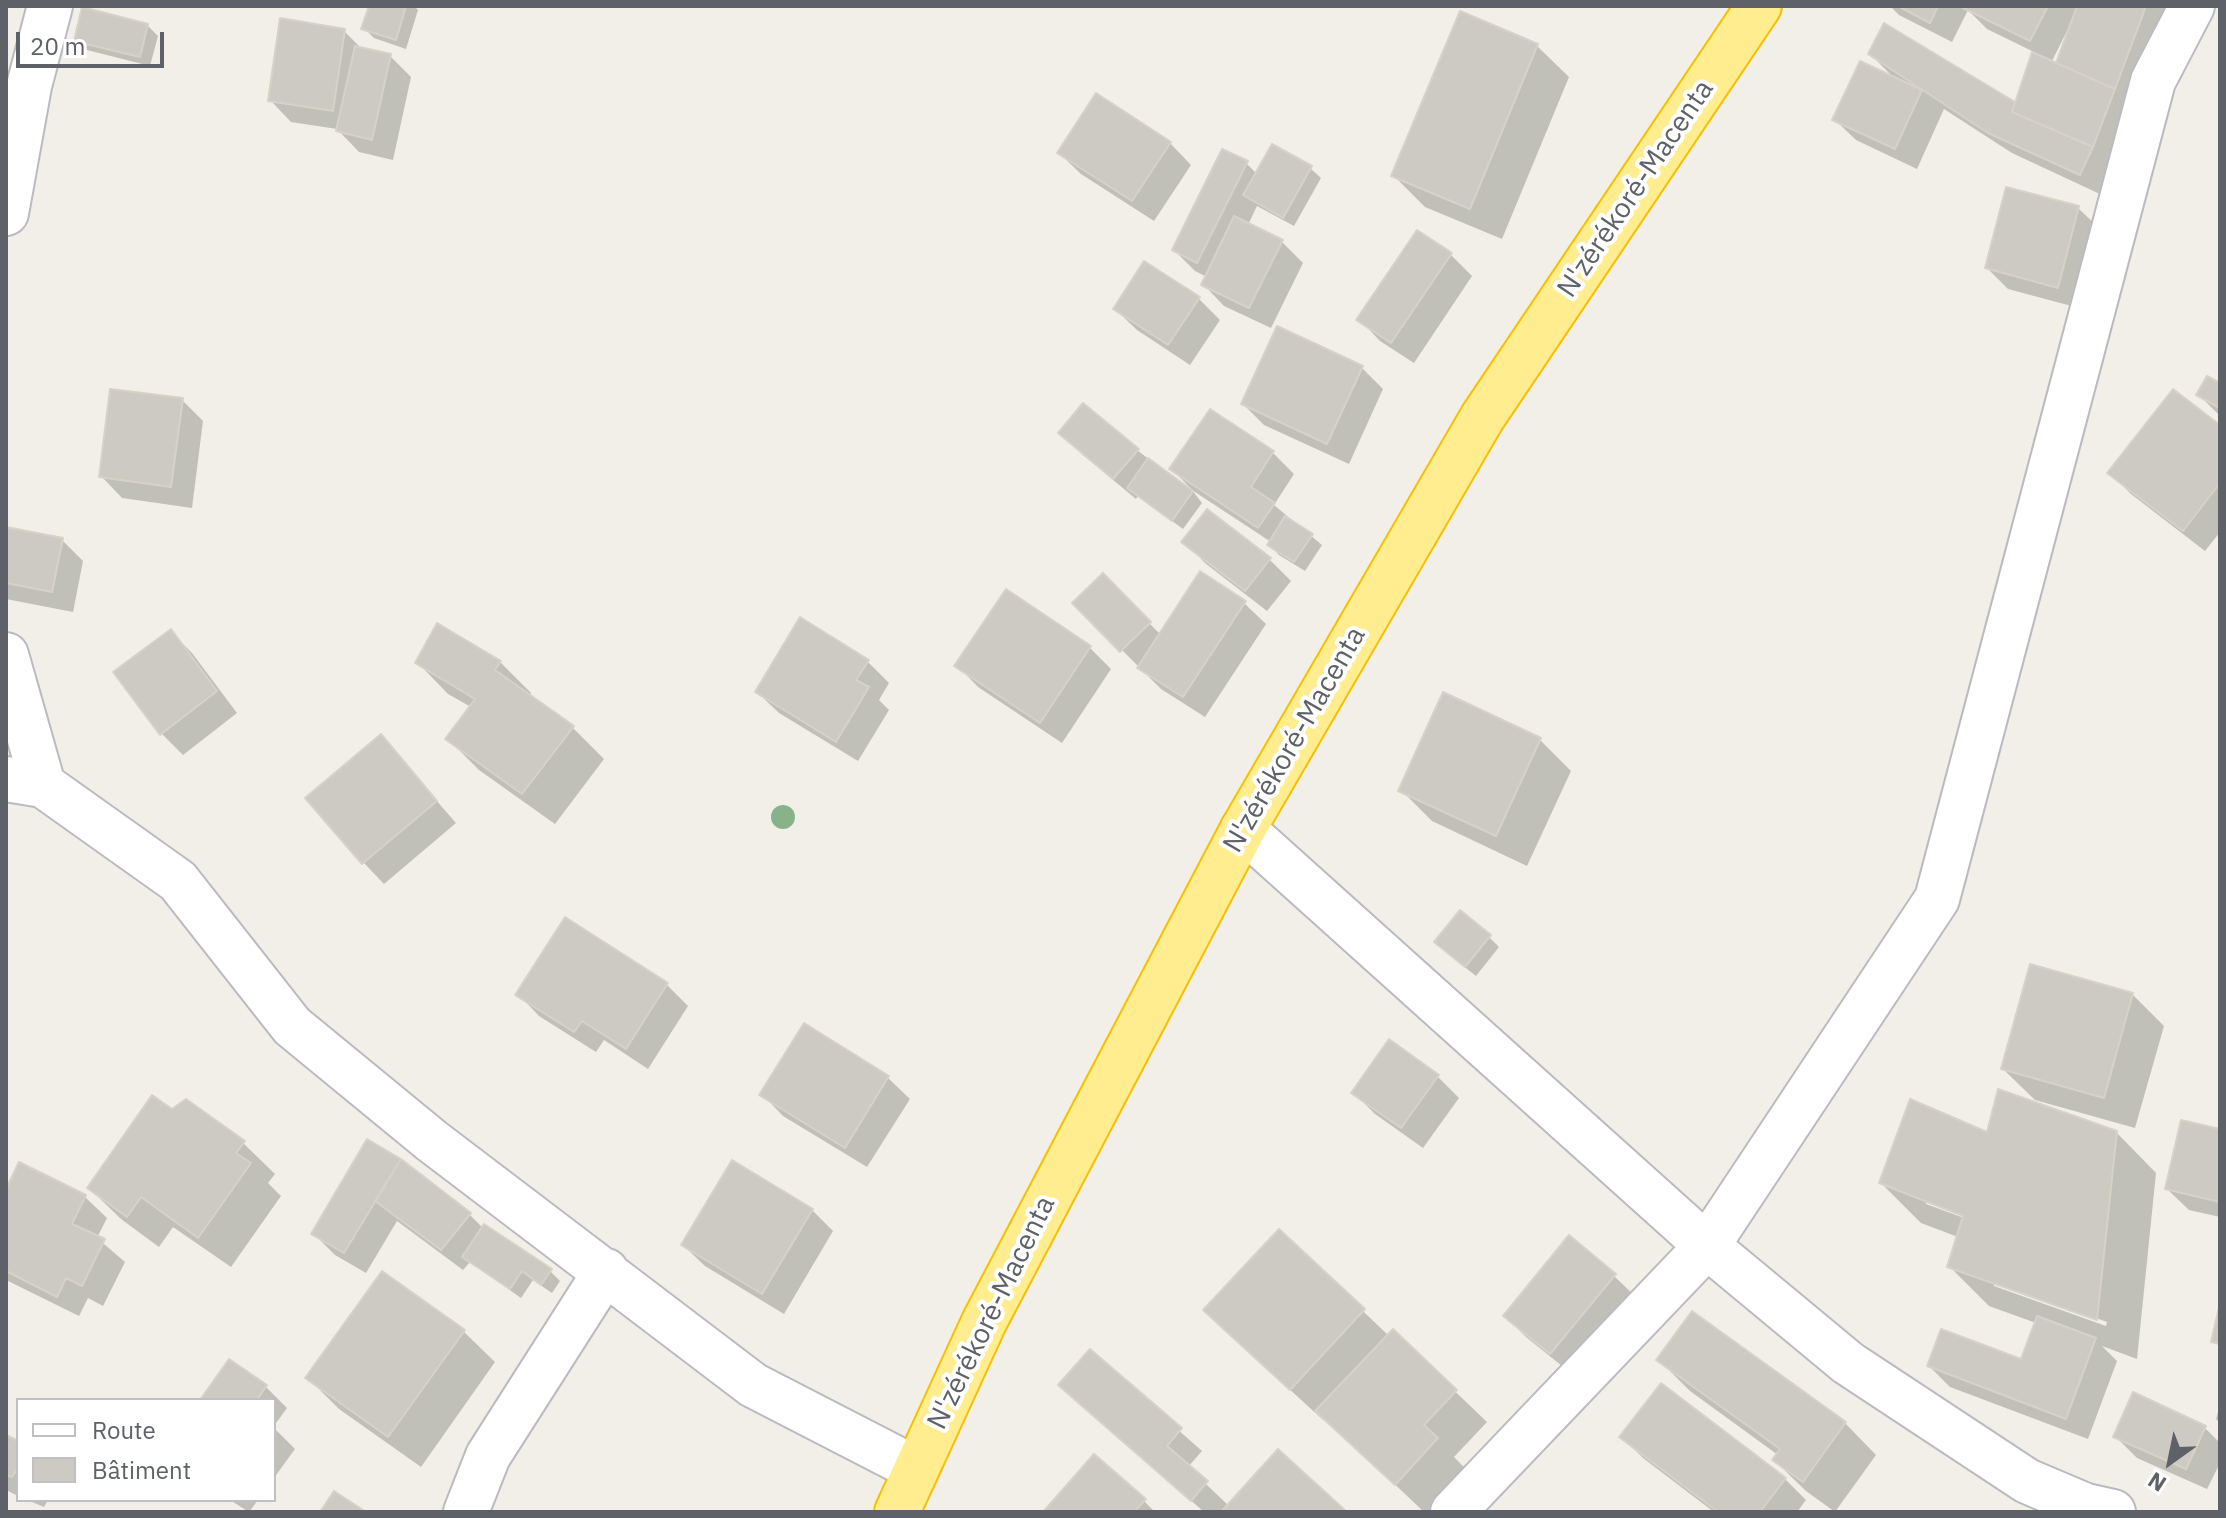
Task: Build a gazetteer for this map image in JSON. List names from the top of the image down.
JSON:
{
  "streets": {
    "highway": ["N'zérékoré-Macenta"]
  },
  "legend": ["Route", "Bâtiment"],
  "scale_bar": "20 m",
  "north": "bottom left"
}
